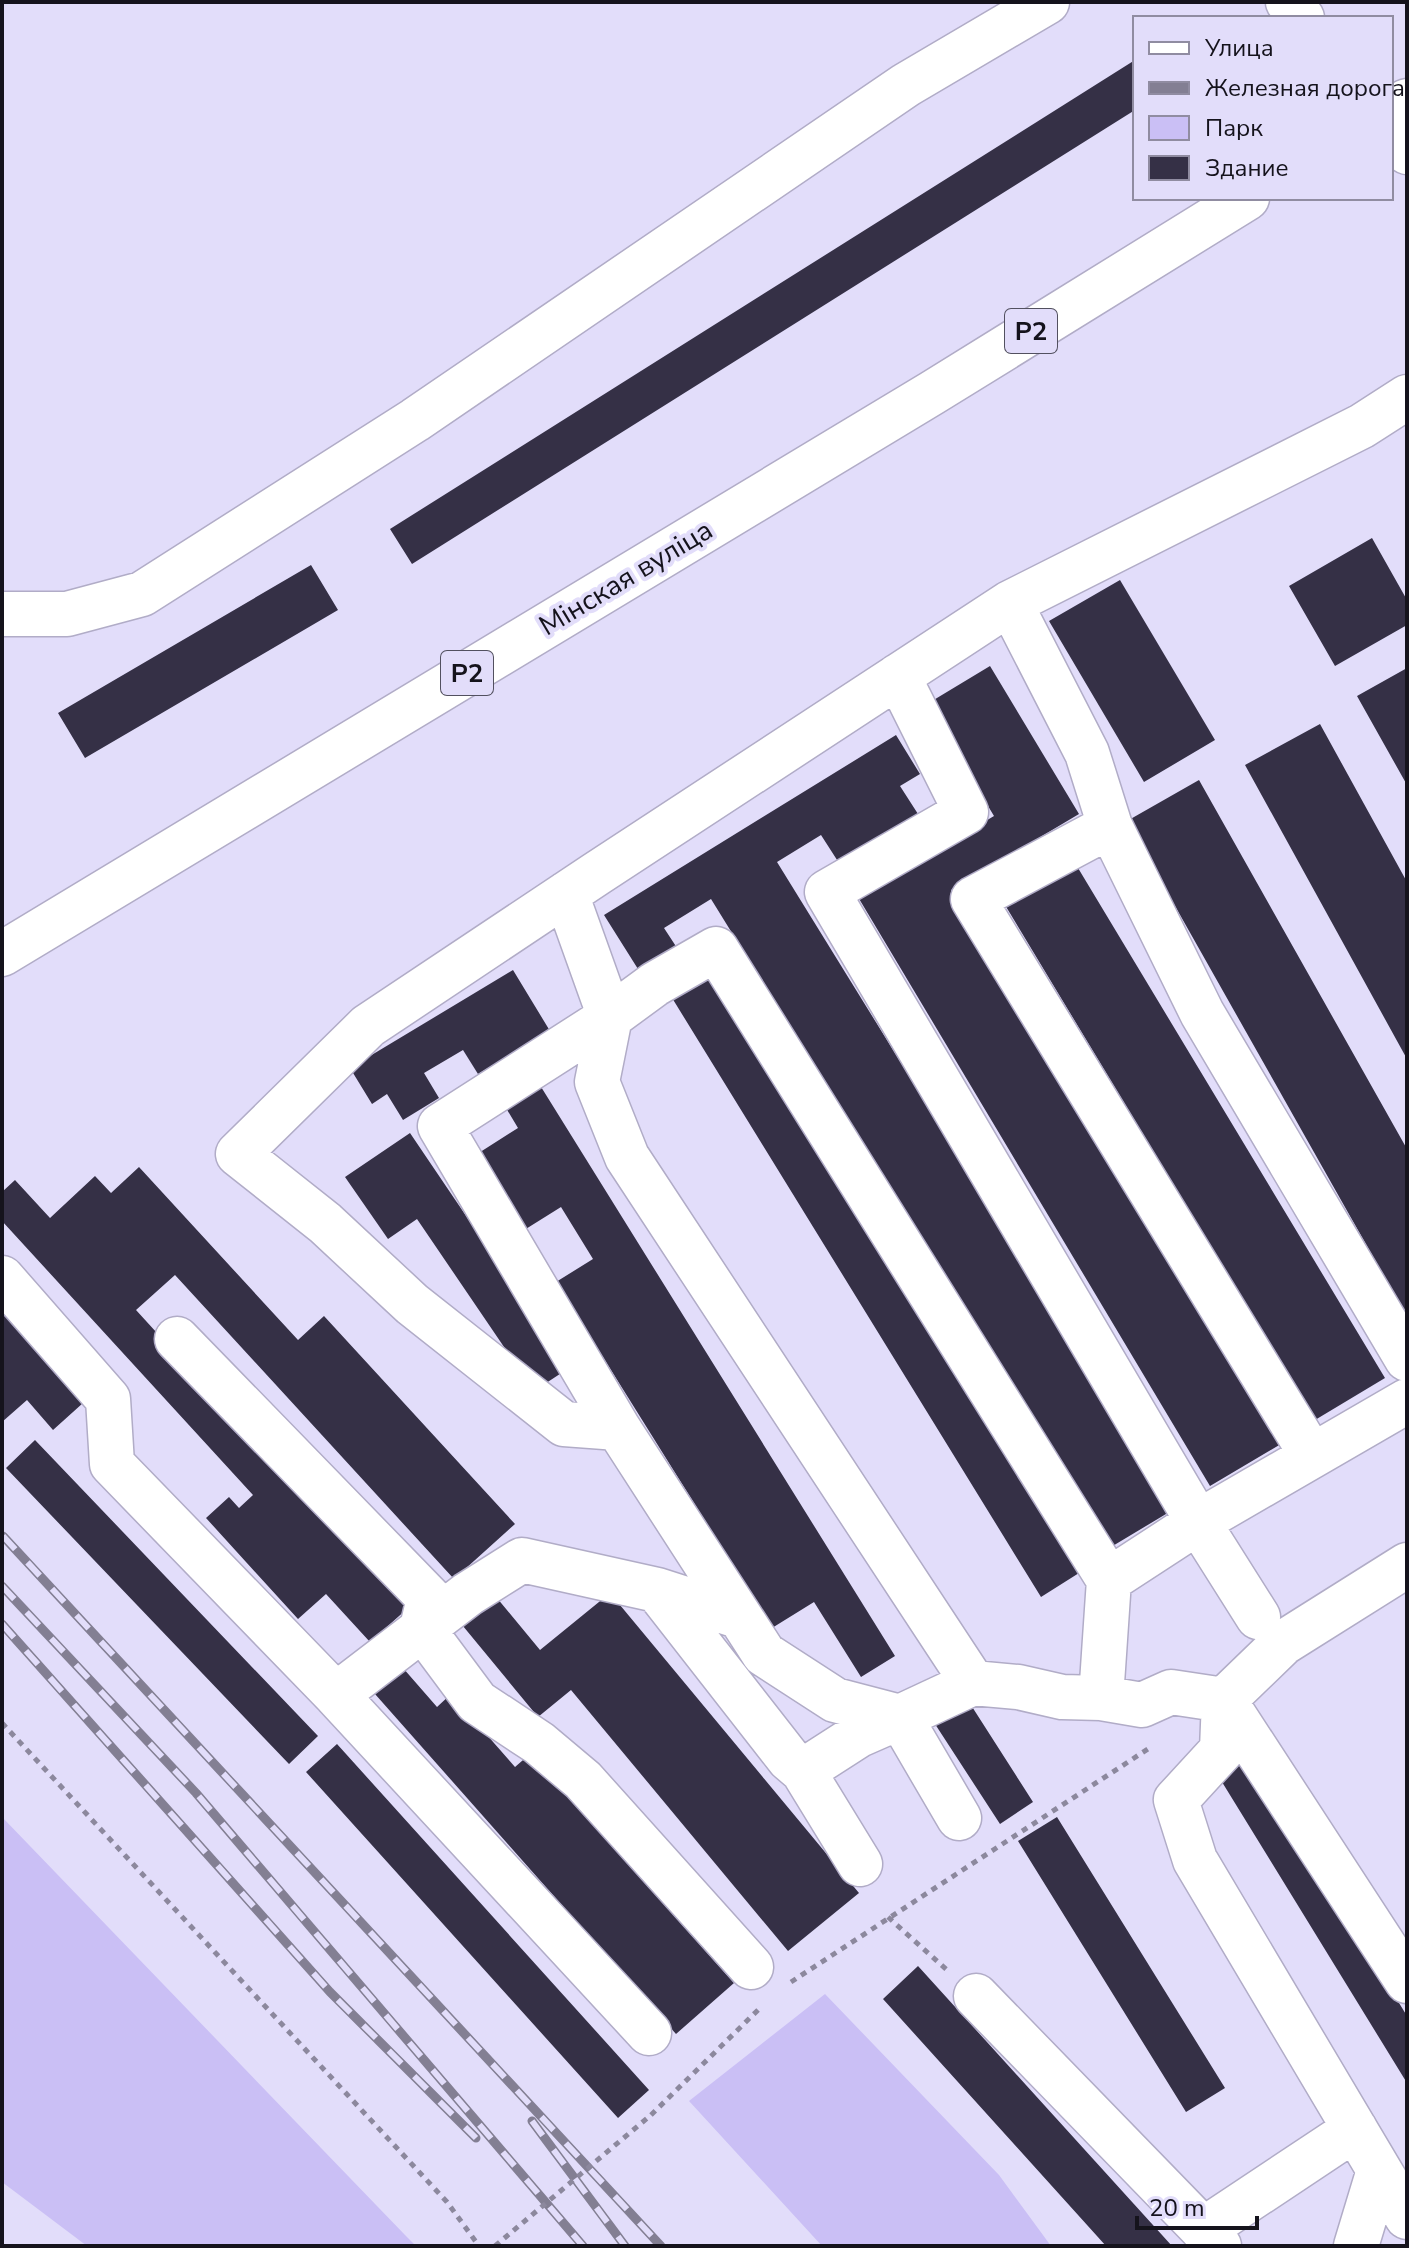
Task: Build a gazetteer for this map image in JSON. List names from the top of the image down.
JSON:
{
  "streets": {
    "street": ["Р2", "Мінская вуліца"]
  },
  "legend": [
    "Улица",
    "Железная дорога",
    "Парк",
    "Здание"
  ],
  "scale_bar": "20 m"
}
